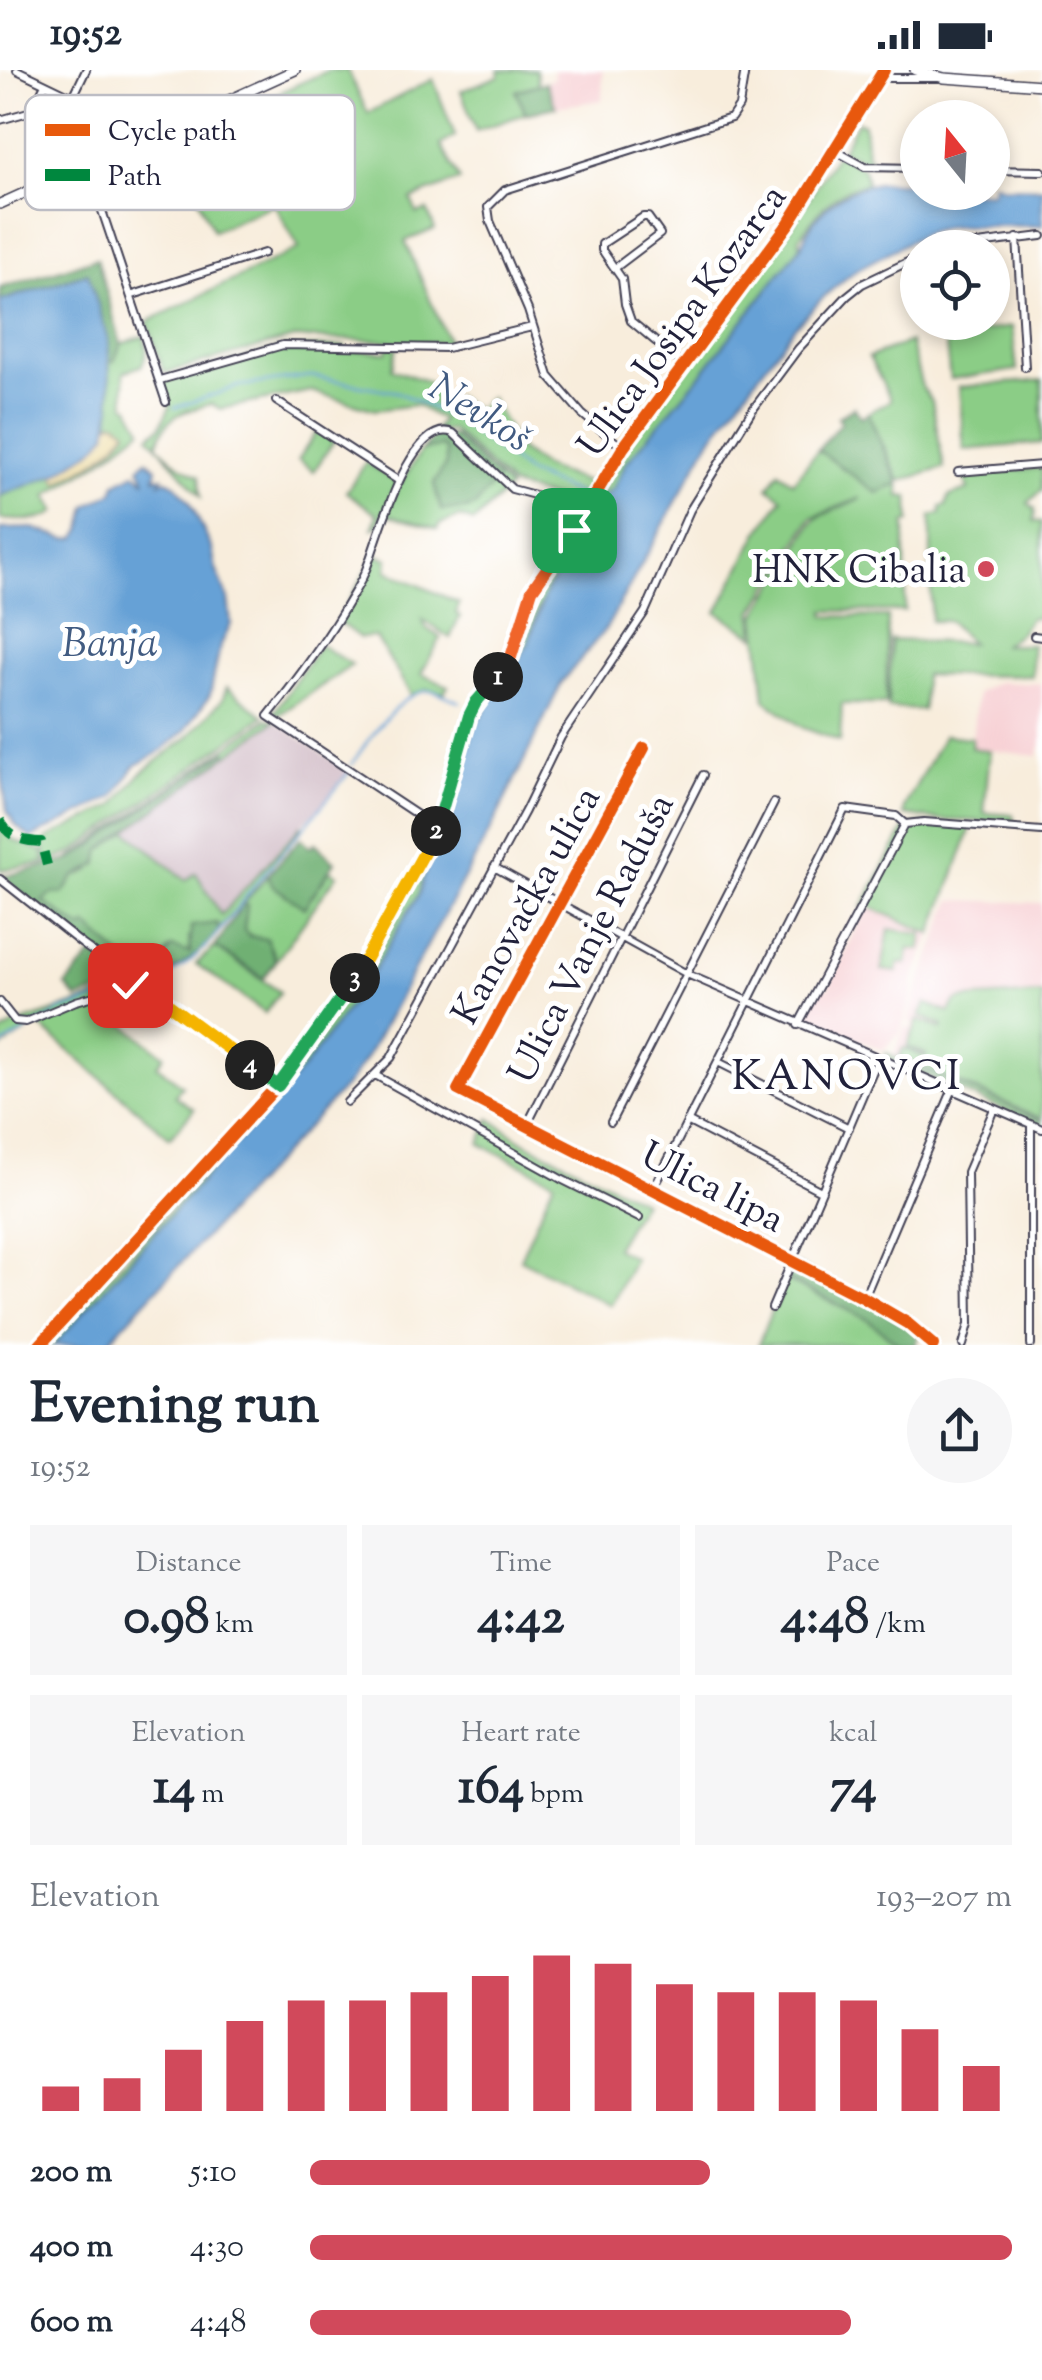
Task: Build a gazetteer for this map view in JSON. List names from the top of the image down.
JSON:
{
  "streets": {
    "street": [
      "Ulica Josipa Kozarca",
      "Kanovačka ulica",
      "Ulica Vanje Raduša",
      "Ulica lipa"
    ]
  },
  "crossings": [
    ["Kanovačka ulica", "Ulica lipa"],
    ["Ulica Vanje Raduša", "Ulica lipa"]
  ],
  "districts": ["KANOVCI"],
  "water": ["Nevkoš", "Banja"],
  "places": ["HNK Cibalia"],
  "legend": ["Cycle path", "Path"],
  "north": "top",
  "page": {
    "status": "19:52",
    "pins": [
      "1",
      "2",
      "3",
      "4"
    ],
    "heading": ["Evening run", "19:52"],
    "stats": [
      ["Distance", "0.98 km"],
      ["Time", "4:42"],
      ["Pace", "4:48 /km"],
      ["Elevation", "14 m"],
      ["Heart rate", "164 bpm"],
      ["kcal", "74"]
    ],
    "chart": ["Elevation", "193–207 m"],
    "list": [
      {
        "name": "200 m",
        "note": "5:10"
      },
      {
        "name": "400 m",
        "note": "4:30"
      },
      {
        "name": "600 m",
        "note": "4:48"
      }
    ]
  }
}
